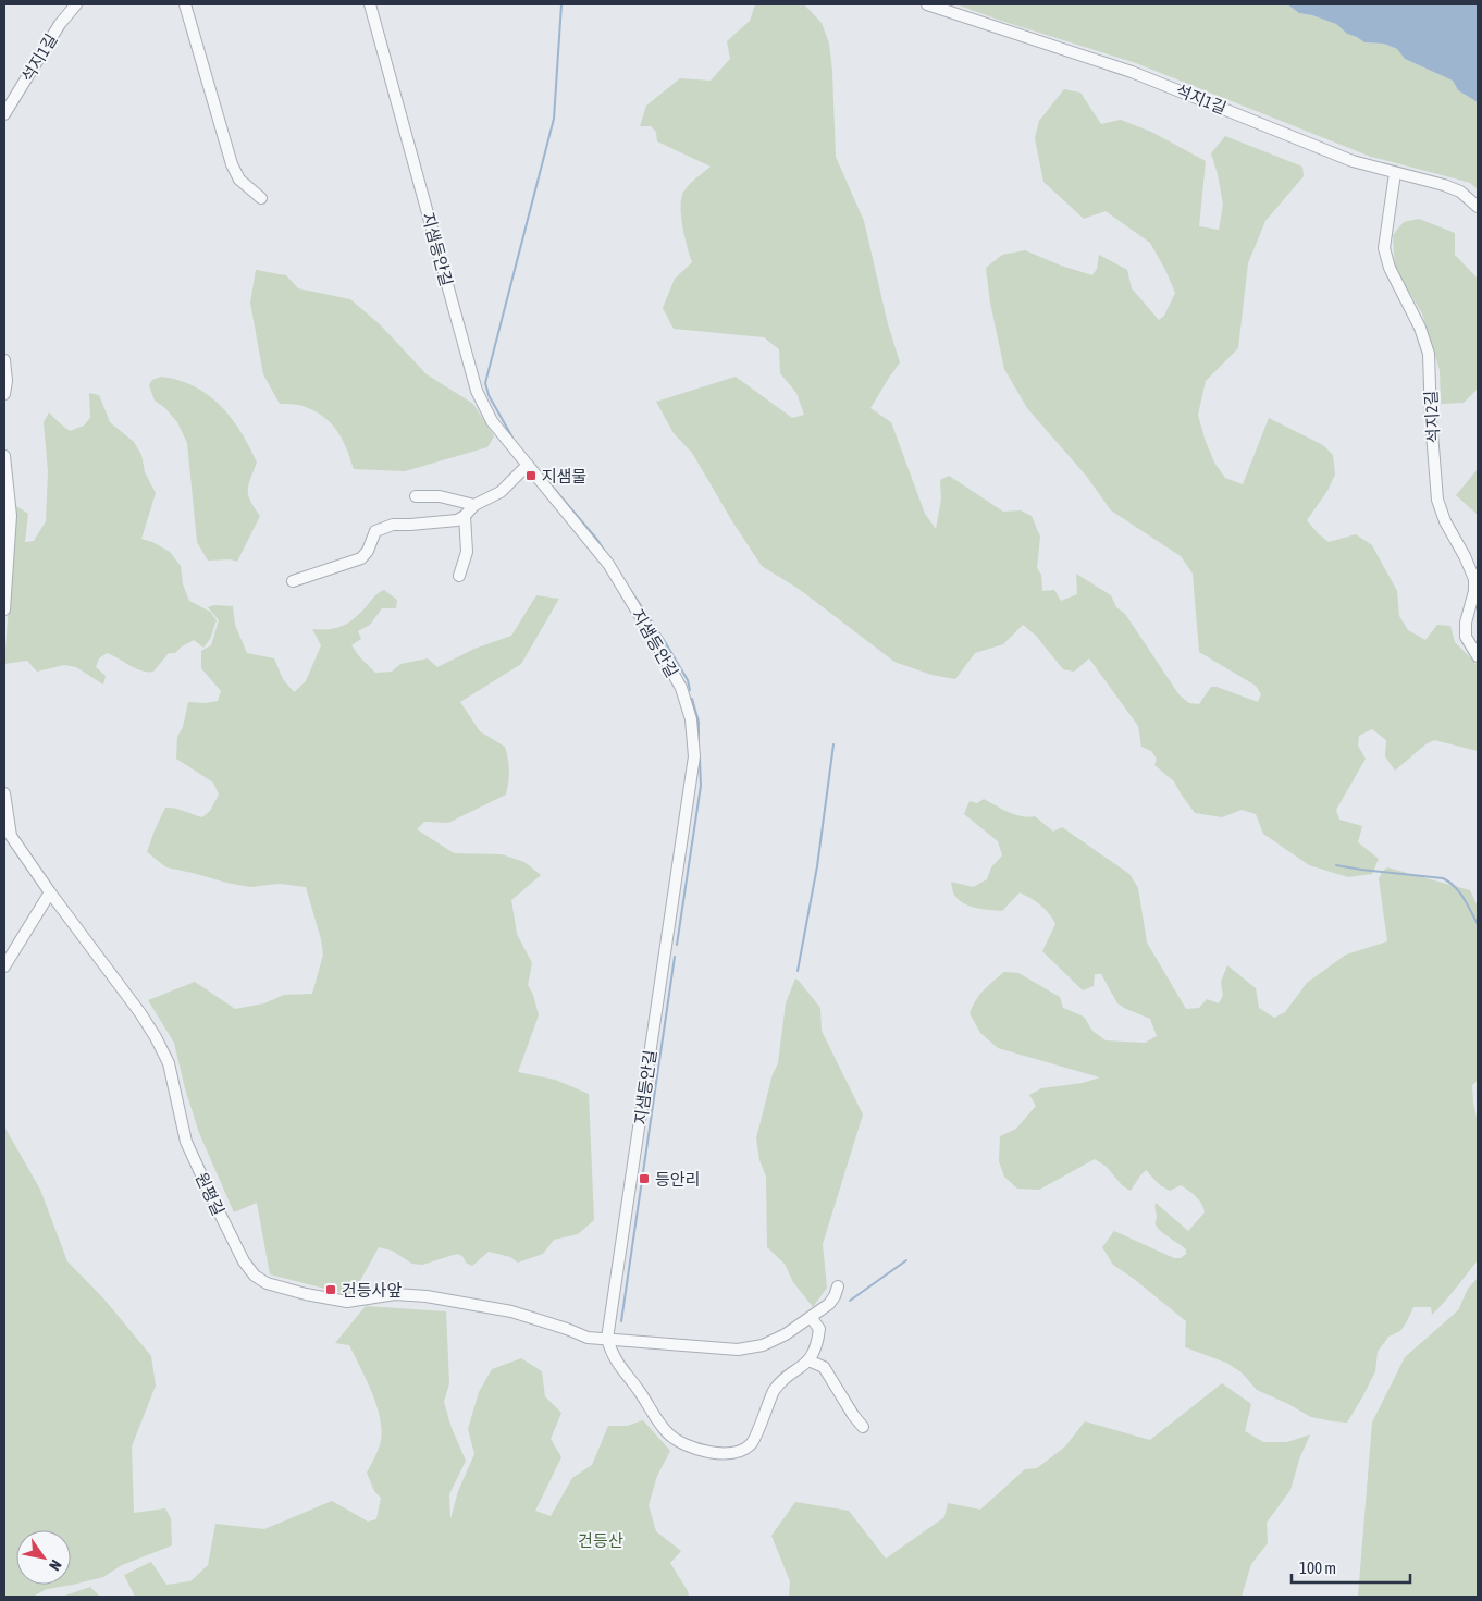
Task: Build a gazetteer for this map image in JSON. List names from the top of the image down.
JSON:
{
  "streets": {
    "street": [
      "석지1길",
      "지샘등안길",
      "석지2길",
      "원평길"
    ]
  },
  "crossings": [
    ["석지1길", "석지2길"],
    ["지샘등안길", "원평길"]
  ],
  "parks": ["건등산"],
  "places": {
    "transit": ["지샘물", "등안리", "건등사앞"]
  },
  "scale_bar": "100 m",
  "north": "bottom right"
}
